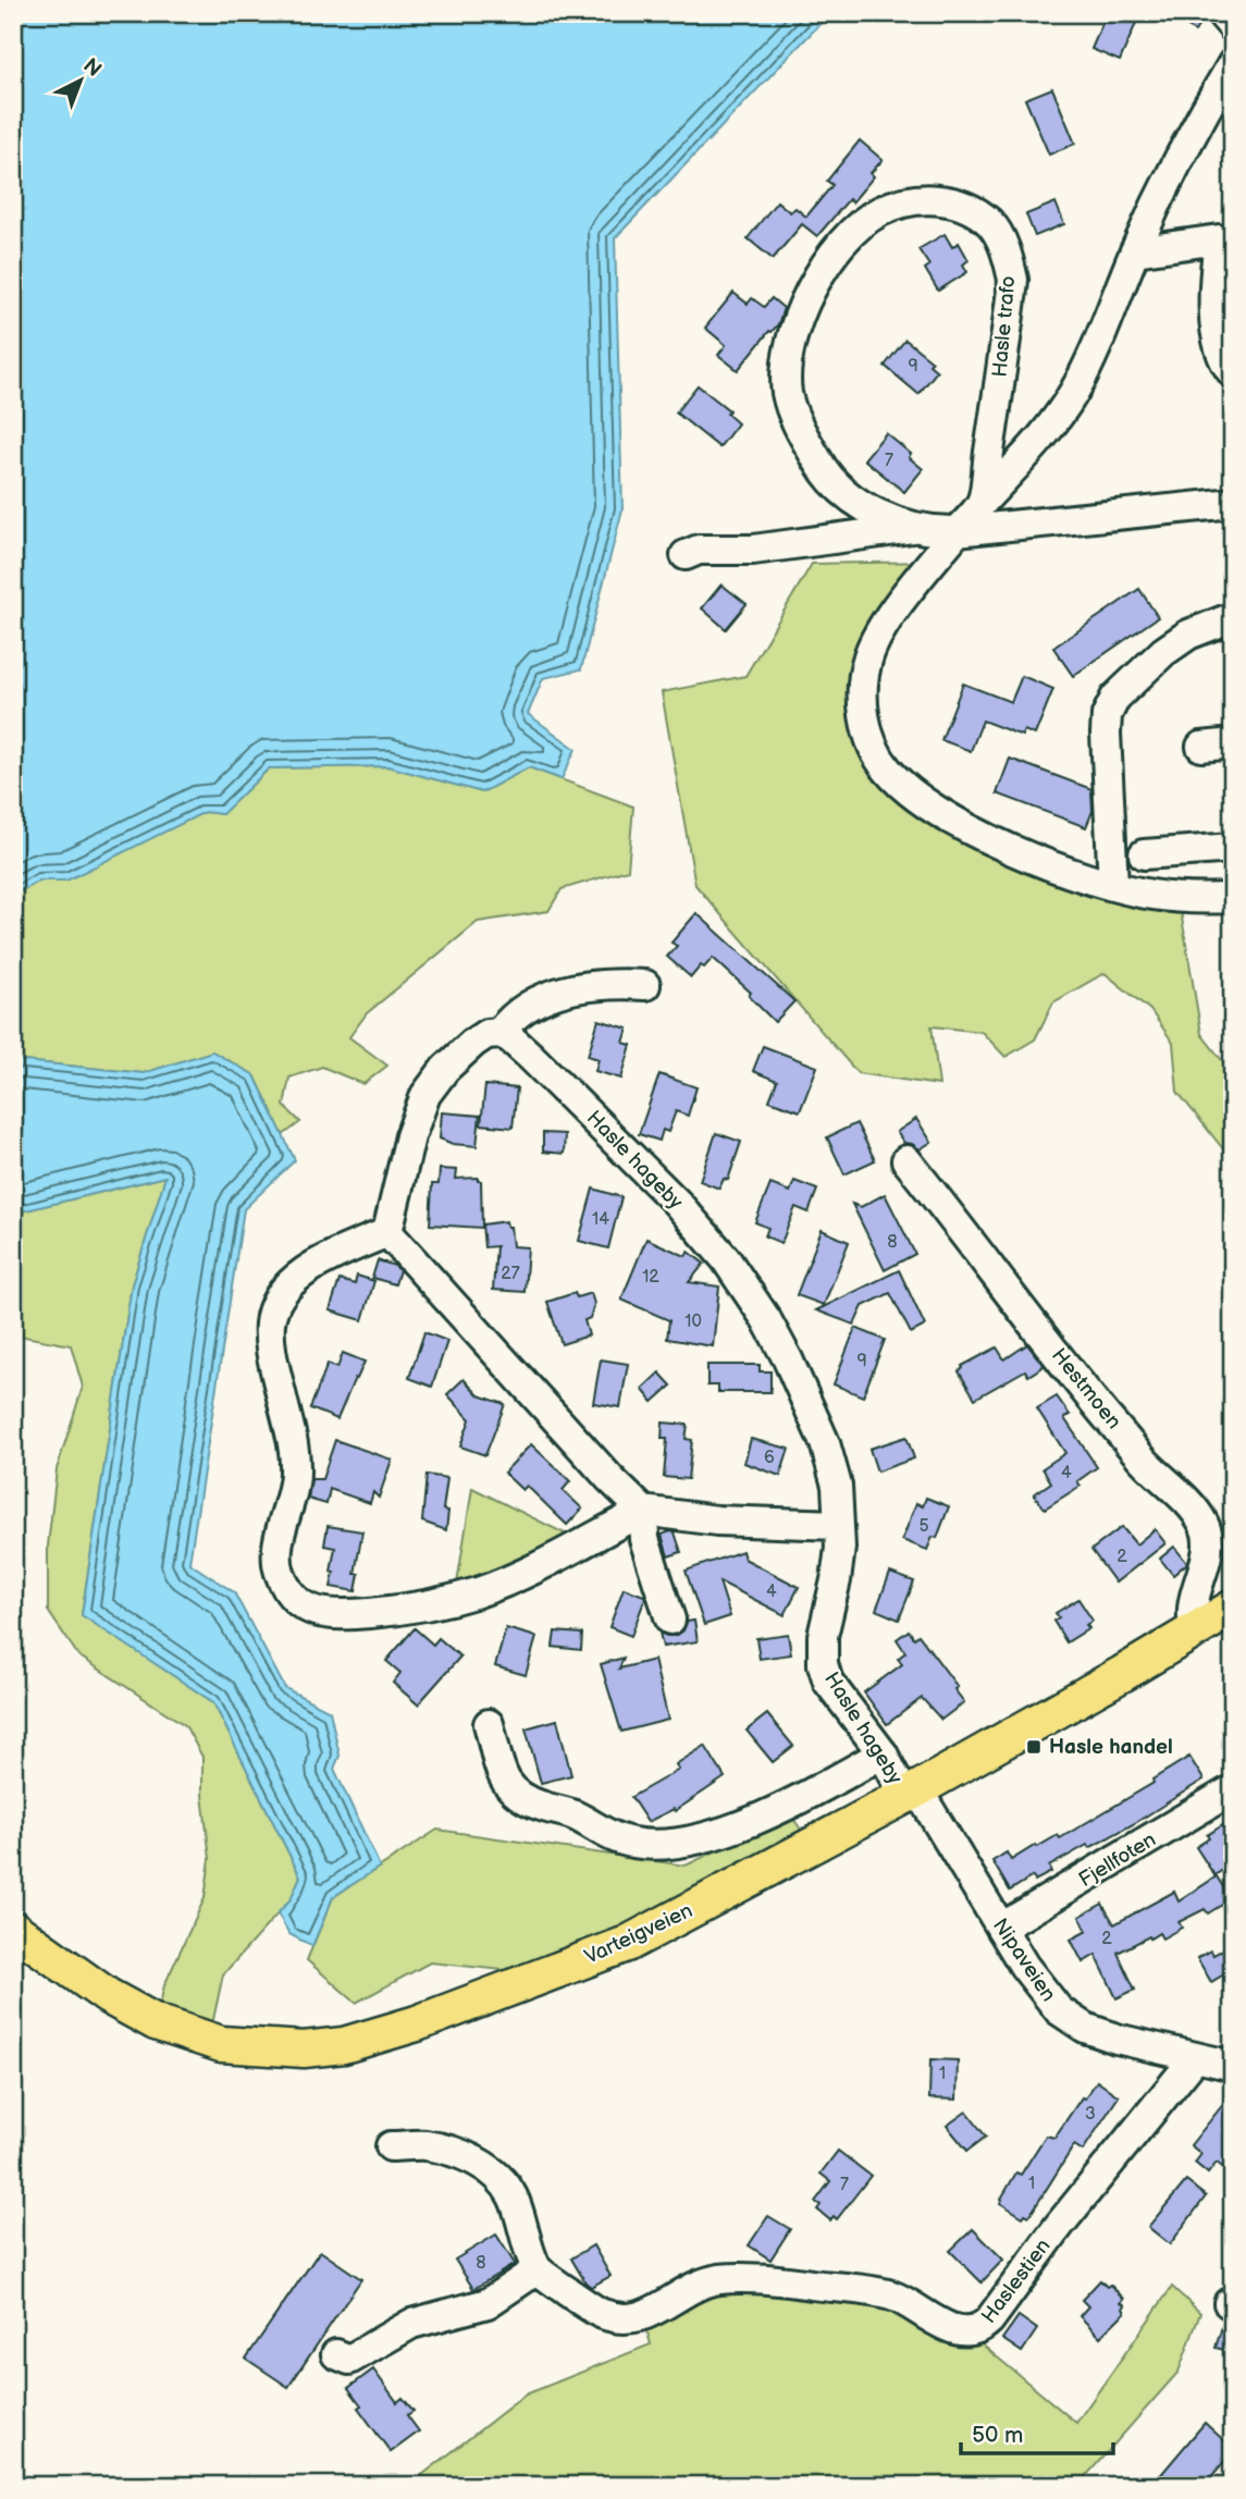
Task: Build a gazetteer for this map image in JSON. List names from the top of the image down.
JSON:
{
  "streets": {
    "main road": ["Varteigveien"],
    "street": [
      "Hasle trafo",
      "Hasle hageby",
      "Hestmoen",
      "Fjellfoten",
      "Nipaveien",
      "Haslestien"
    ]
  },
  "crossings": [
    ["Hasle hageby", "Varteigveien"],
    ["Hasle hageby", "Nipaveien"],
    ["Hestmoen", "Varteigveien"],
    ["Fjellfoten", "Nipaveien"],
    ["Varteigveien", "Nipaveien"],
    ["Nipaveien", "Haslestien"]
  ],
  "places": {
    "transit": ["Hasle handel"]
  },
  "house_numbers": [
    "9",
    "7",
    "14",
    "8",
    "27",
    "12",
    "10",
    "9",
    "6",
    "4",
    "5",
    "2",
    "4",
    "2",
    "1",
    "3",
    "1",
    "7",
    "8"
  ],
  "scale_bar": "50 m",
  "north": "top right"
}
